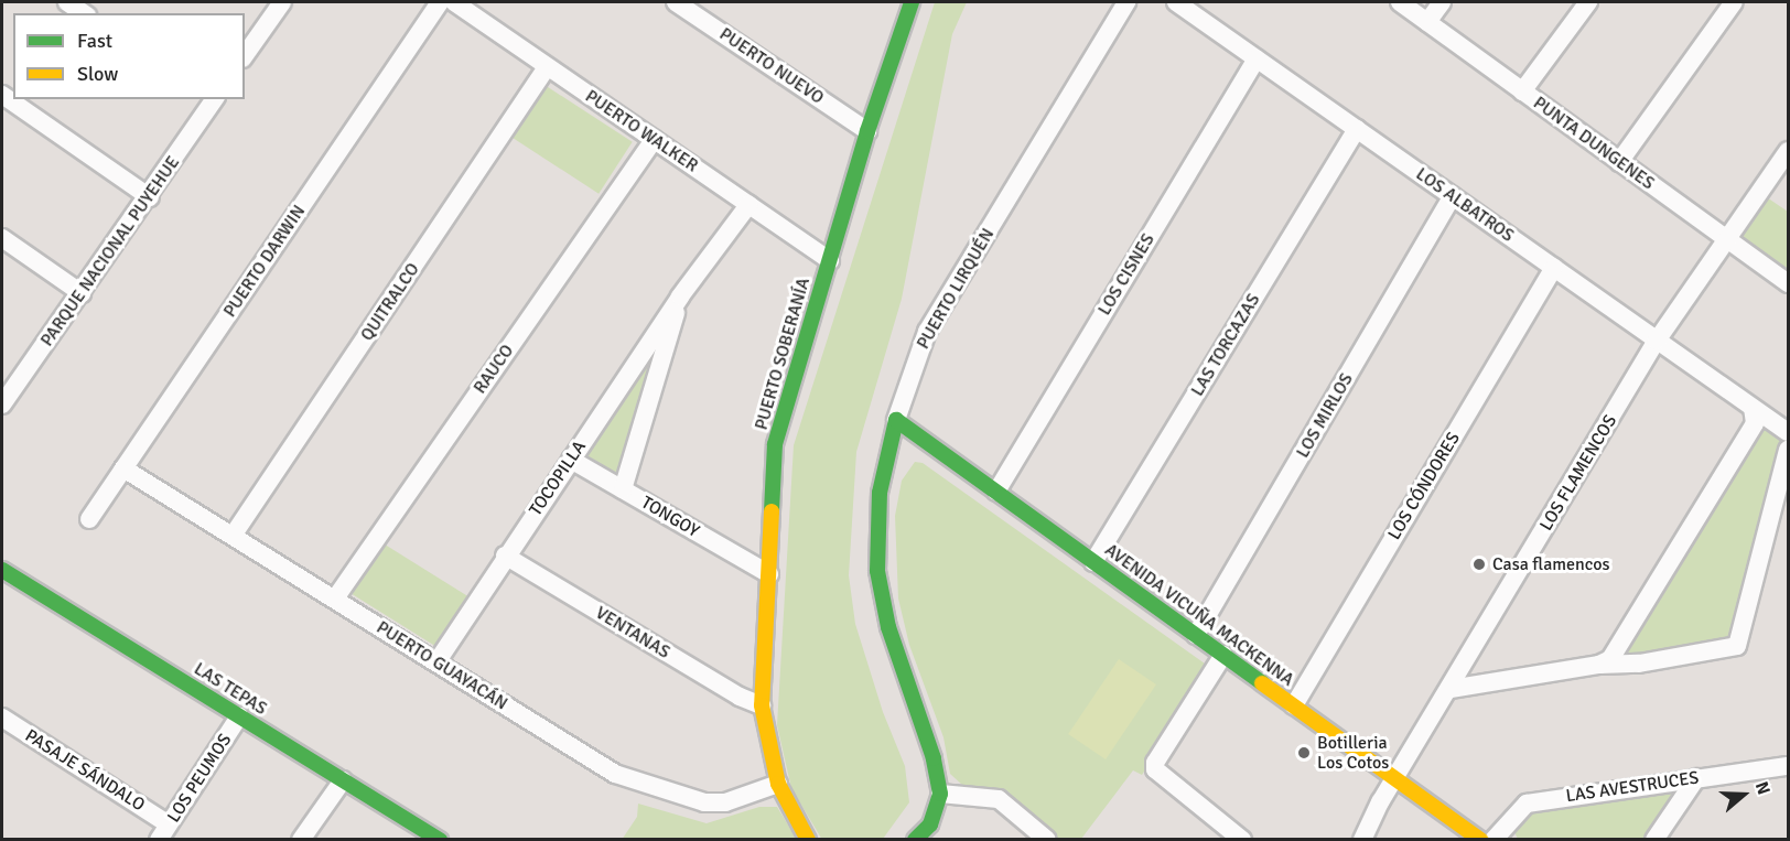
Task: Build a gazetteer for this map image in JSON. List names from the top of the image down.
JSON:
{
  "streets": {
    "street": [
      "PUERTO NUEVO",
      "PUERTO WALKER",
      "PUNTA DUNGENES",
      "LOS ALBATROS",
      "PARQUE NACIONAL PUYEHUE",
      "PUERTO DARWIN",
      "LOS CISNES",
      "PUERTO LIRQUÉN",
      "QUITRALCO",
      "LAS TORCAZAS",
      "PUERTO SOBERANÍA",
      "RAUCO",
      "LOS MIRLOS",
      "LOS FLAMENCOS",
      "TOCOPILLA",
      "LOS CÓNDORES",
      "TONGOY",
      "AVENIDA VICUÑA MACKENNA",
      "VENTANAS",
      "PUERTO GUAYACÁN",
      "LAS TEPAS",
      "PASAJE SÁNDALO",
      "LOS PEUMOS",
      "LAS AVESTRUCES"
    ]
  },
  "crossings": [
    ["PUERTO NUEVO", "PUERTO SOBERANÍA"],
    ["PUERTO WALKER", "QUITRALCO"],
    ["PUERTO WALKER", "PUERTO SOBERANÍA"],
    ["PUERTO WALKER", "RAUCO"],
    ["PUERTO WALKER", "TOCOPILLA"],
    ["PUNTA DUNGENES", "LOS FLAMENCOS"],
    ["LOS ALBATROS", "LOS CISNES"],
    ["LOS ALBATROS", "LAS TORCAZAS"],
    ["LOS ALBATROS", "LOS MIRLOS"],
    ["LOS ALBATROS", "LOS FLAMENCOS"],
    ["LOS ALBATROS", "LOS CÓNDORES"],
    ["PUERTO DARWIN", "PUERTO GUAYACÁN"],
    ["LOS CISNES", "AVENIDA VICUÑA MACKENNA"],
    ["PUERTO LIRQUÉN", "AVENIDA VICUÑA MACKENNA"],
    ["QUITRALCO", "PUERTO GUAYACÁN"],
    ["LAS TORCAZAS", "AVENIDA VICUÑA MACKENNA"],
    ["PUERTO SOBERANÍA", "TONGOY"],
    ["PUERTO SOBERANÍA", "VENTANAS"],
    ["PUERTO SOBERANÍA", "PUERTO GUAYACÁN"],
    ["RAUCO", "PUERTO GUAYACÁN"],
    ["LOS MIRLOS", "AVENIDA VICUÑA MACKENNA"],
    ["LOS FLAMENCOS", "AVENIDA VICUÑA MACKENNA"],
    ["TOCOPILLA", "TONGOY"],
    ["TOCOPILLA", "VENTANAS"],
    ["TOCOPILLA", "PUERTO GUAYACÁN"],
    ["LOS CÓNDORES", "AVENIDA VICUÑA MACKENNA"],
    ["LAS TEPAS", "LOS PEUMOS"],
    ["PASAJE SÁNDALO", "LOS PEUMOS"]
  ],
  "places": ["Casa flamencos", "Botilleria Los Cotos"],
  "legend": ["Fast", "Slow"],
  "north": "right"
}
